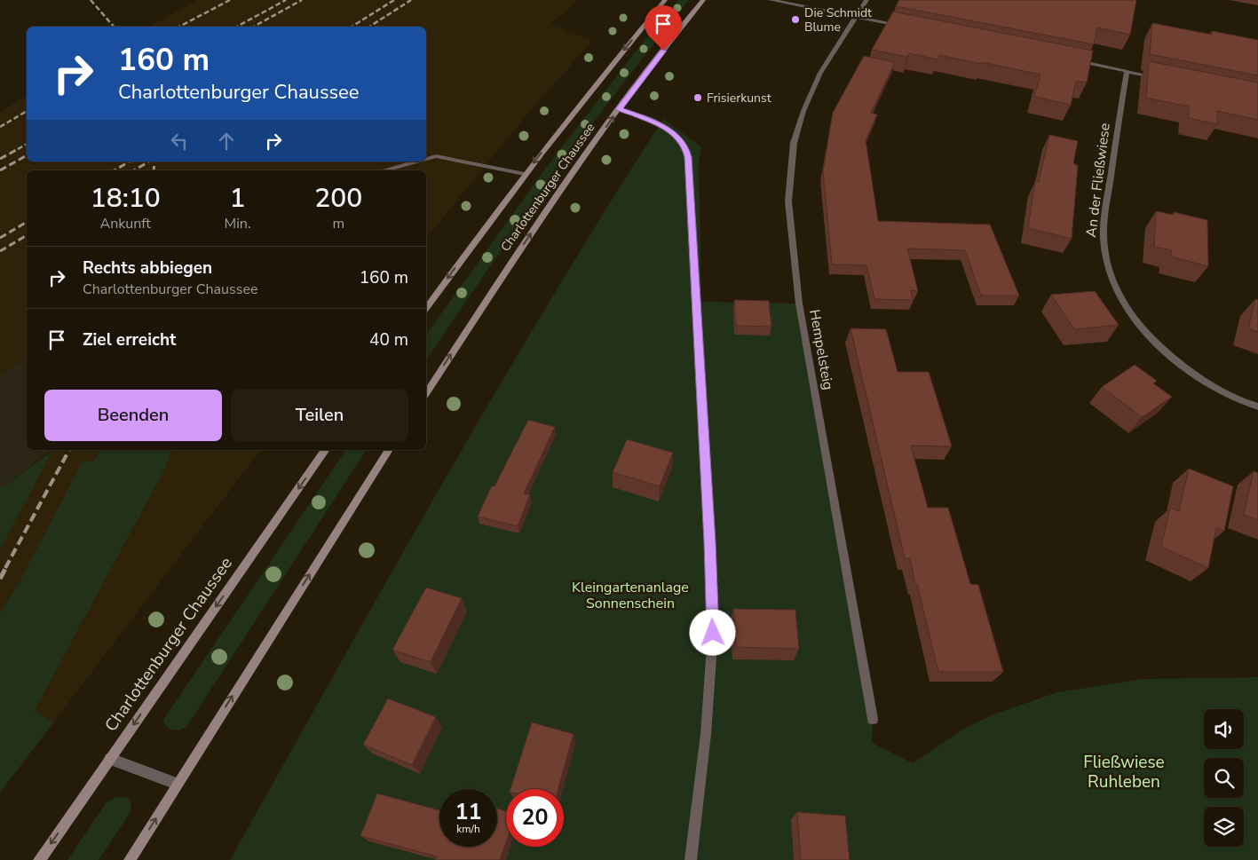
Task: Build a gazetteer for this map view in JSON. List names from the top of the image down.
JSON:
{
  "streets": {
    "main road": ["Charlottenburger Chaussee"],
    "street": ["An der Fließwiese", "Hempelsteig"]
  },
  "parks": ["Kleingartenanlage Sonnenschein", "Fließwiese Ruhleben"],
  "places": ["Die Schmidt Blume", "Frisierkunst"],
  "page": {
    "turn": ["160 m", "Charlottenburger Chaussee"],
    "eta": [
      "18:10",
      "Ankunft",
      "1",
      "Min.",
      "200",
      "m"
    ],
    "list": [
      {
        "name": "Rechts abbiegen",
        "note": "Charlottenburger Chaussee",
        "value": "160 m"
      },
      {
        "name": "Ziel erreicht",
        "value": "40 m"
      }
    ],
    "buttons": ["Beenden", "Teilen"],
    "speed": "11 km/h",
    "limit": "20"
  }
}
